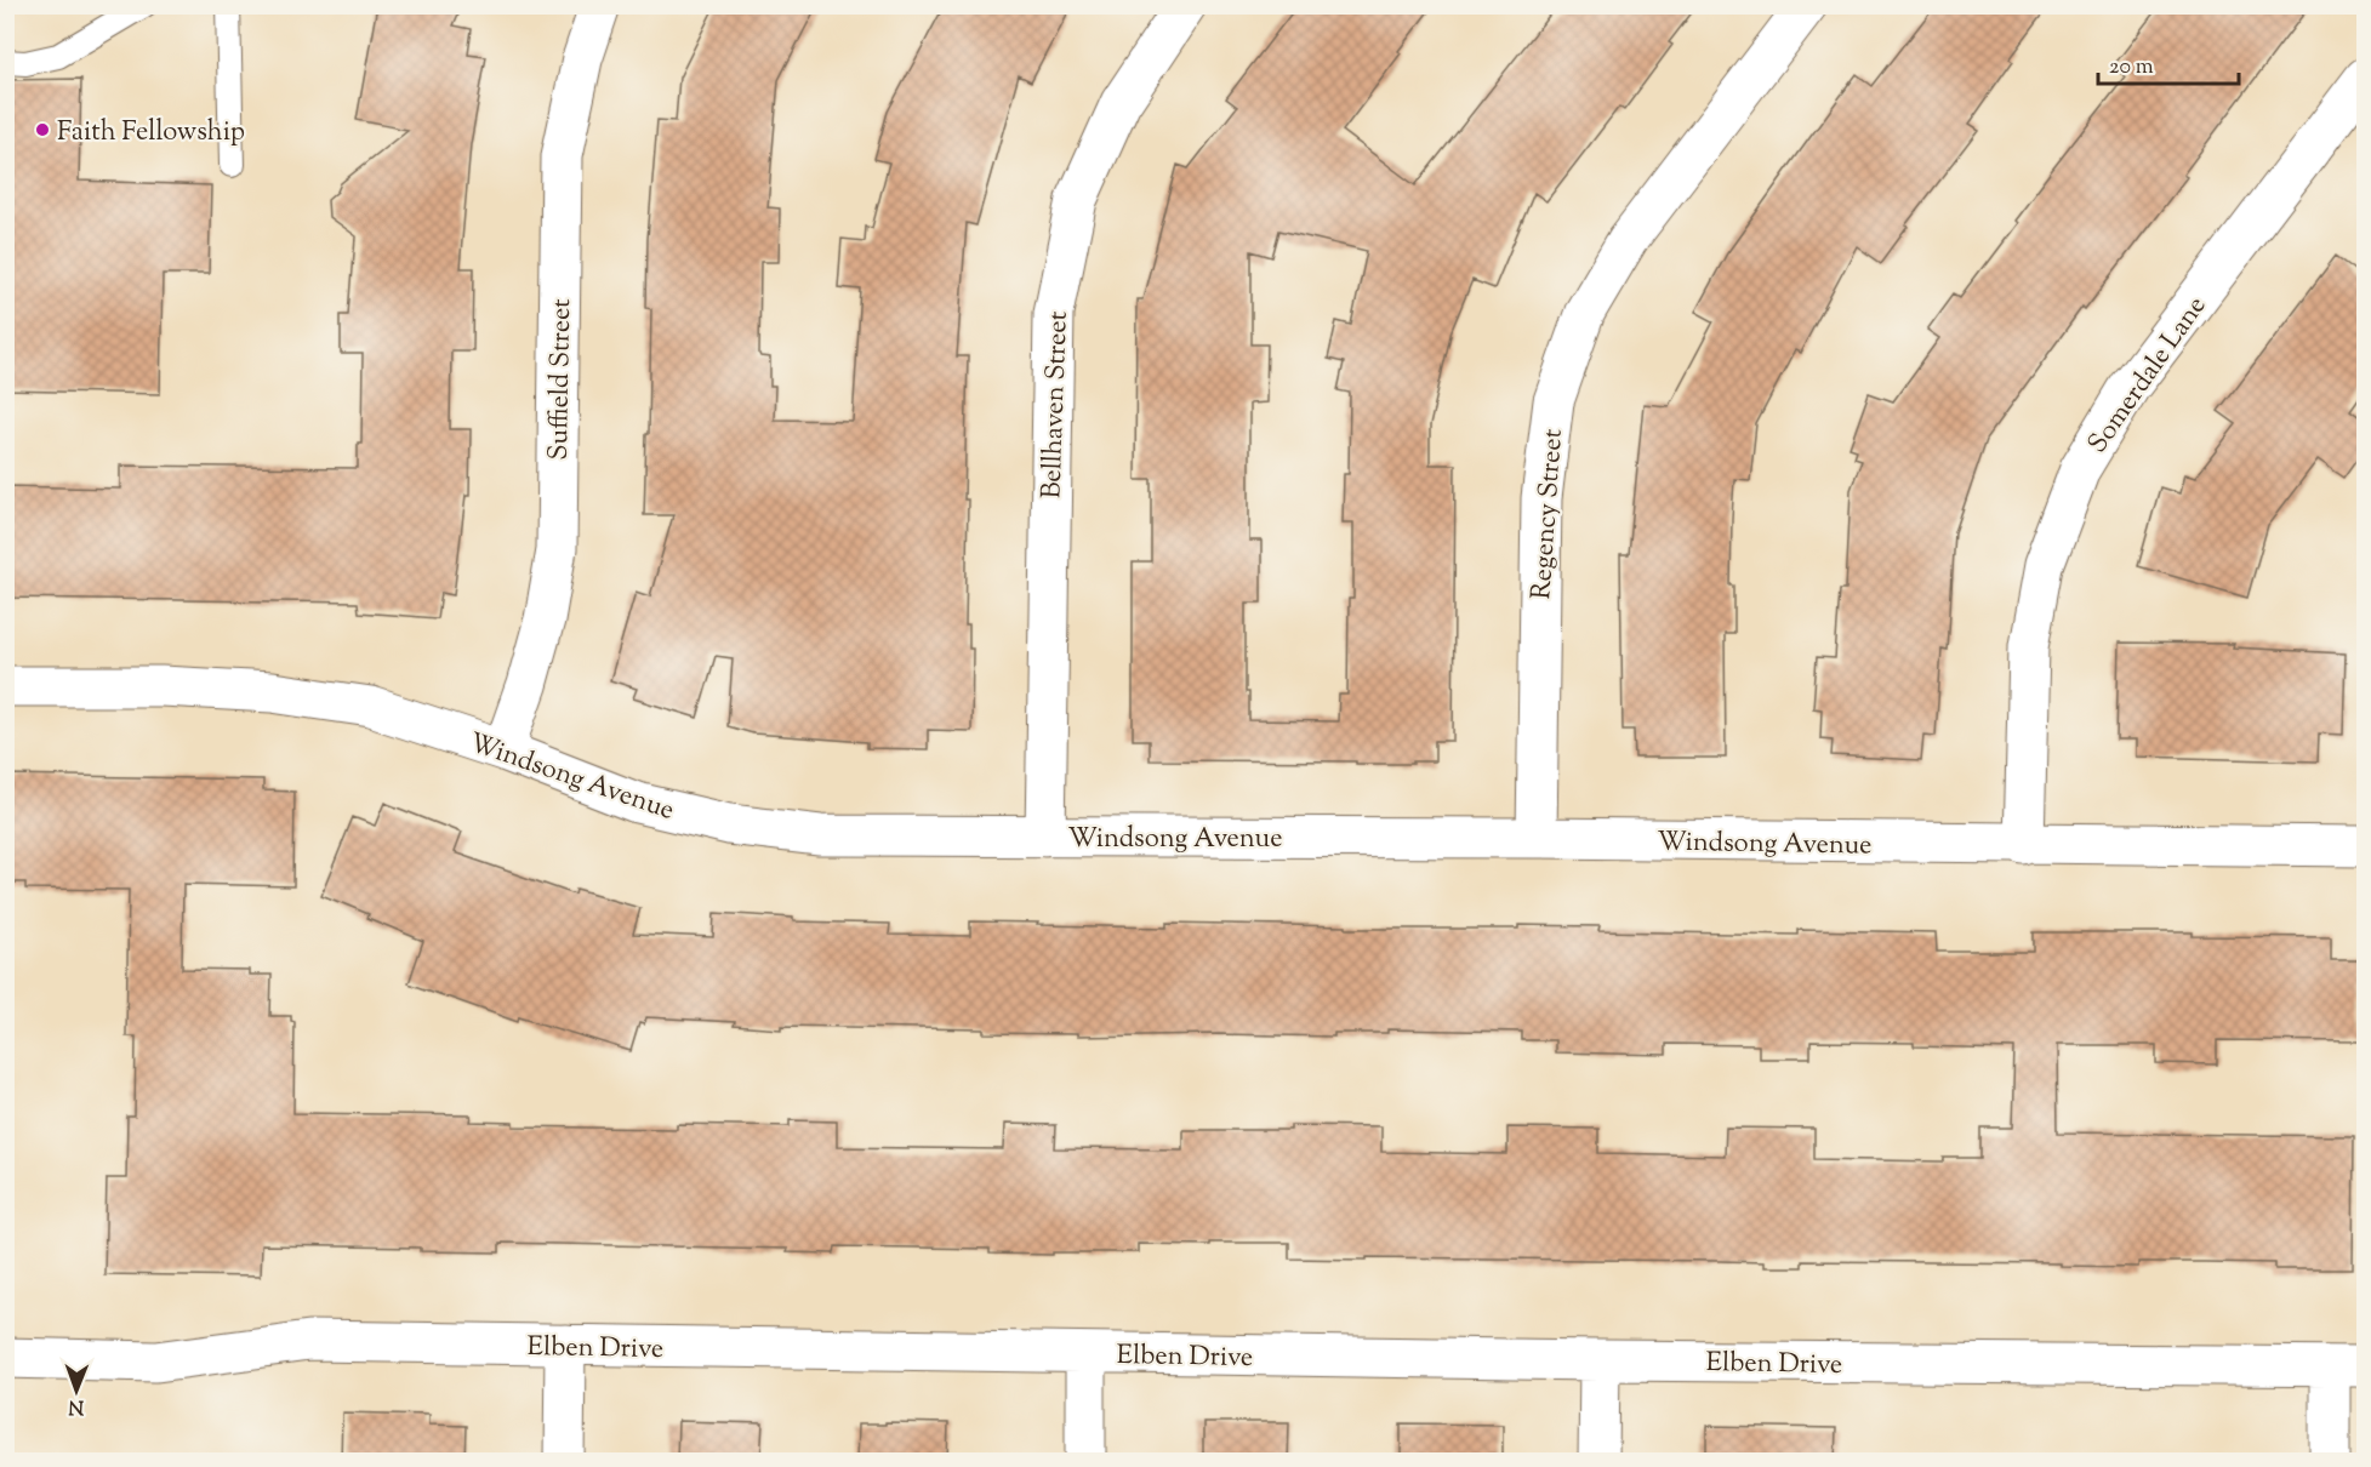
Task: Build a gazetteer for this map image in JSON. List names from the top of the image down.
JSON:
{
  "streets": {
    "street": [
      "Somerdale Lane",
      "Suffield Street",
      "Bellhaven Street",
      "Regency Street",
      "Windsong Avenue",
      "Elben Drive"
    ]
  },
  "crossings": [
    ["Somerdale Lane", "Windsong Avenue"],
    ["Suffield Street", "Windsong Avenue"],
    ["Bellhaven Street", "Windsong Avenue"],
    ["Regency Street", "Windsong Avenue"]
  ],
  "places": ["Faith Fellowship"],
  "scale_bar": "20 m",
  "north": "bottom"
}
